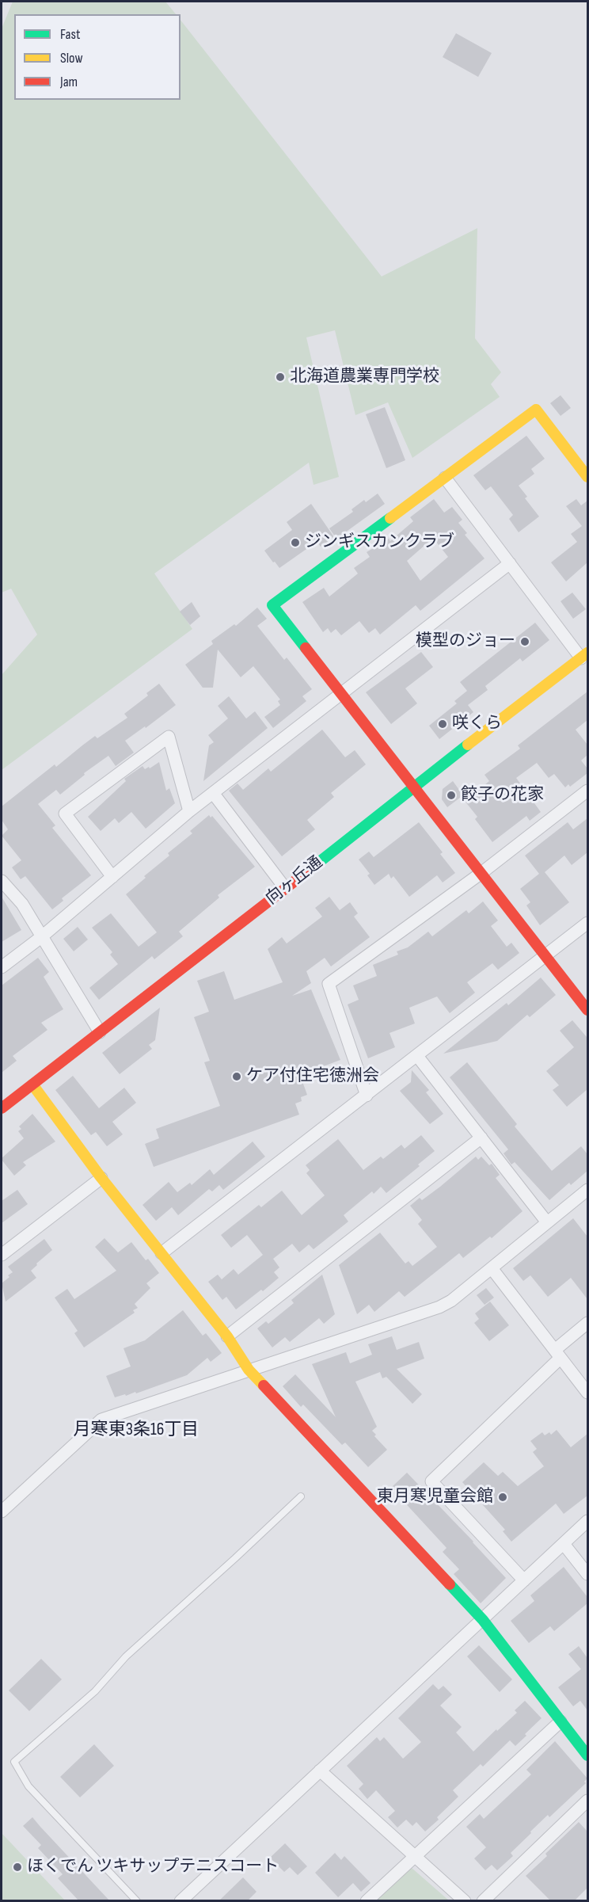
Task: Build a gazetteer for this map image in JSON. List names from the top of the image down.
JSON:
{
  "streets": {
    "street": ["向ヶ丘通"]
  },
  "districts": ["月寒東3条16丁目"],
  "places": [
    "北海道農業専門学校",
    "ジンギスカンクラブ",
    "模型のジョー",
    "咲くら",
    "餃子の花家",
    "ケア付住宅徳洲会",
    "東月寒児童会館",
    "ほくでん ツキサップテニスコート"
  ],
  "legend": ["Fast", "Slow", "Jam"]
}
